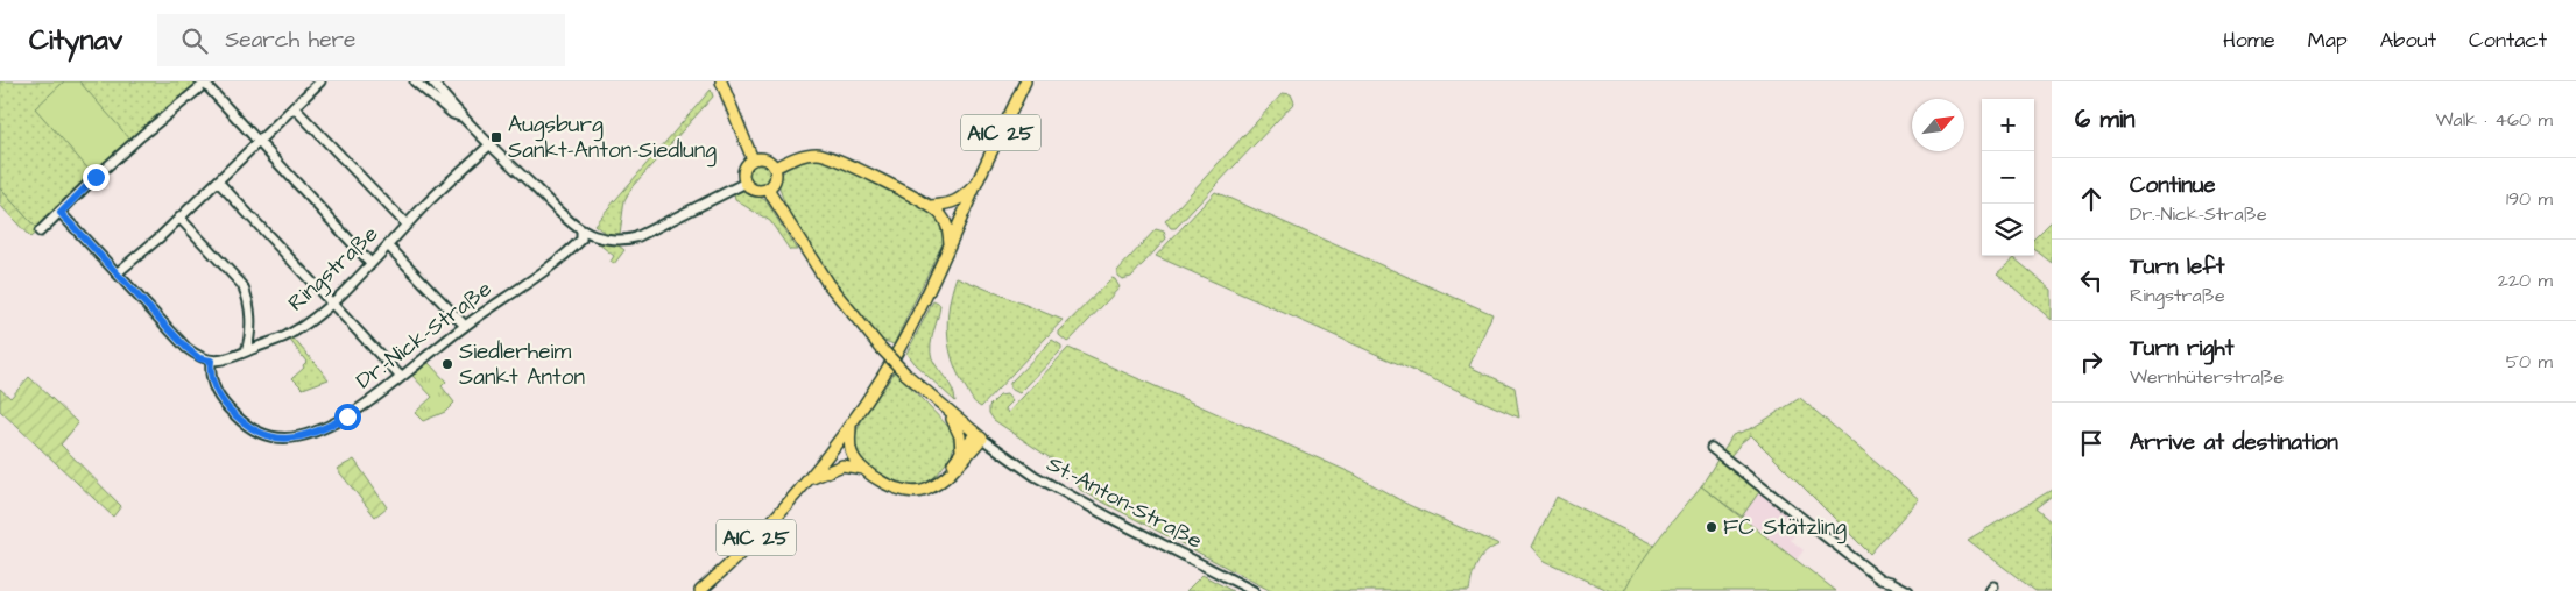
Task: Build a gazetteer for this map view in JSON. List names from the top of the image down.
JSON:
{
  "streets": {
    "main road": ["AIC 25"],
    "street": ["Ringstraße", "Dr.-Nick-Straße", "St.-Anton-Straße"]
  },
  "crossings": [
    ["Ringstraße", "Dr.-Nick-Straße"]
  ],
  "places": {
    "transit": ["Augsburg Sankt-Anton-Siedlung"],
    "other": ["Siedlerheim Sankt Anton", "FC Stätzling"]
  },
  "north": "top right",
  "page": {
    "header": "Citynav",
    "search": "Search here",
    "nav": [
      "Home",
      "Map",
      "About",
      "Contact"
    ],
    "heading": ["6 min", "Walk · 460 m"],
    "map_buttons": ["+", "−"],
    "list": [
      ["Continue", "Dr.-Nick-Straße", "190 m"],
      ["Turn left", "Ringstraße", "220 m"],
      ["Turn right", "Wernhüterstraße", "50 m"],
      "Arrive at destination"
    ]
  }
}
